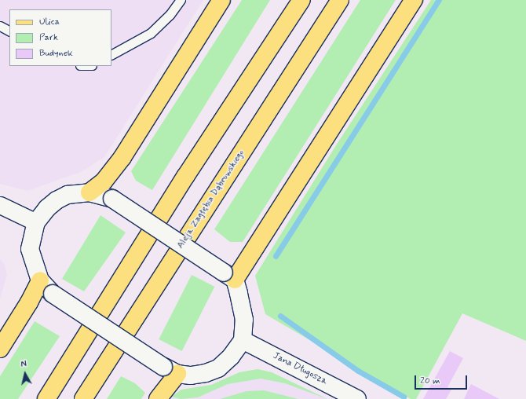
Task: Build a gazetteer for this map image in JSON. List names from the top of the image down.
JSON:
{
  "streets": {
    "main road": ["Aleja Zagłębia Dąbrowskiego"],
    "street": ["Jana Długosza"]
  },
  "legend": ["Ulica", "Park", "Budynek"],
  "scale_bar": "20 m",
  "north": "top"
}
